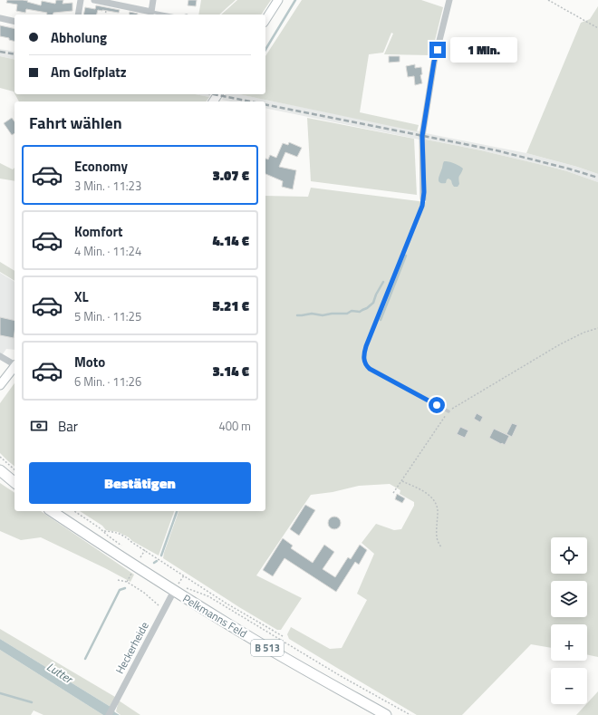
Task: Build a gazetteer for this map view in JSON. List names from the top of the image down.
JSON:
{
  "streets": {
    "main road": ["Pelkmanns Feld", "B 513"],
    "street": ["Heckerheide"]
  },
  "crossings": [
    ["Pelkmanns Feld", "Heckerheide"]
  ],
  "water": ["Lutter"],
  "page": {
    "banner": ["Abholung", "Am Golfplatz"],
    "bubble": "1 Min.",
    "heading": "Fahrt wählen",
    "list": [
      {
        "name": "Economy",
        "note": "3 Min. · 11:23",
        "value": "3.07 €"
      },
      {
        "name": "Komfort",
        "note": "4 Min. · 11:24",
        "value": "4.14 €"
      },
      {
        "name": "XL",
        "note": "5 Min. · 11:25",
        "value": "5.21 €"
      },
      {
        "name": "Moto",
        "note": "6 Min. · 11:26",
        "value": "3.14 €"
      }
    ],
    "pay": ["Bar", "400 m"],
    "buttons": "Bestätigen",
    "map_buttons": ["+", "−"]
  }
}
